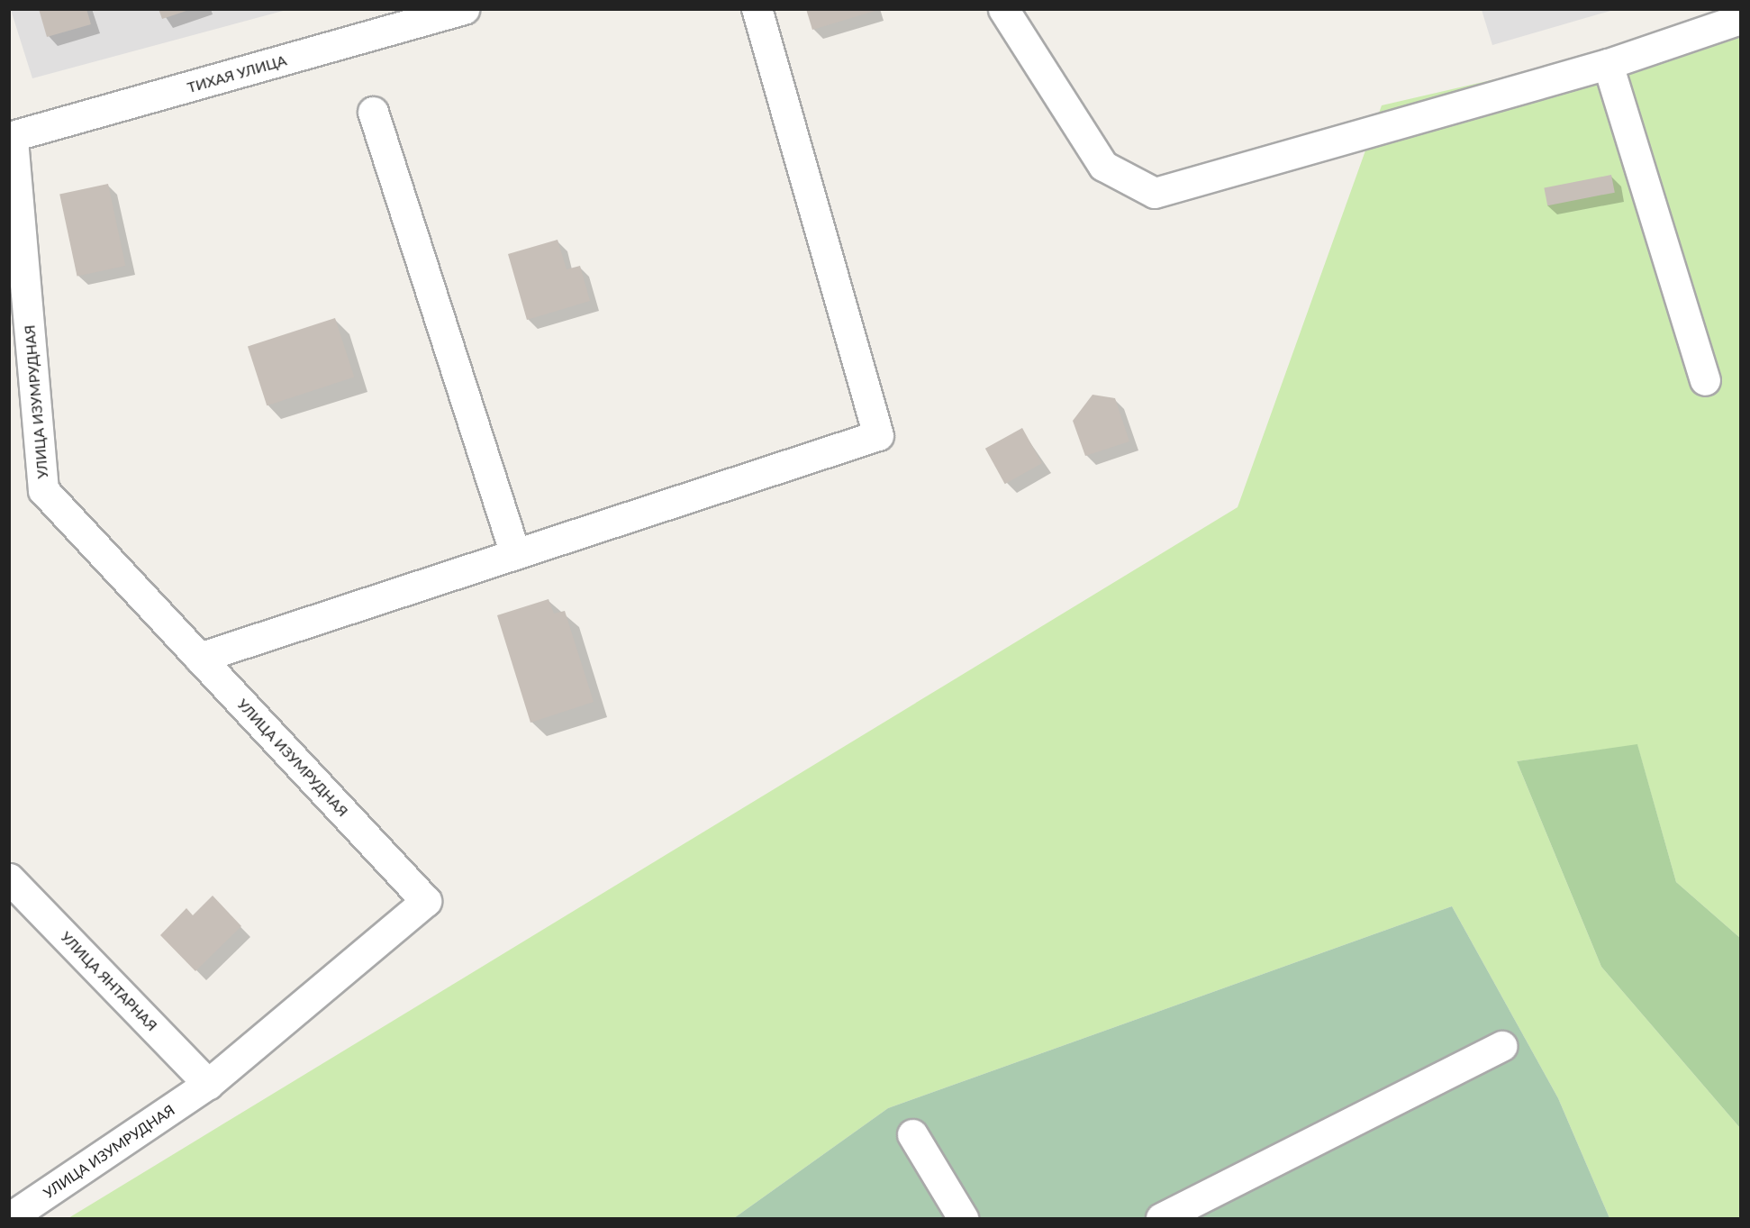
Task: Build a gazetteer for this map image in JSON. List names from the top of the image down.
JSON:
{
  "streets": {
    "street": ["ТИХАЯ УЛИЦА", "УЛИЦА ИЗУМРУДНАЯ", "УЛИЦА ЯНТАРНАЯ"]
  },
  "crossings": [
    ["ТИХАЯ УЛИЦА", "УЛИЦА ИЗУМРУДНАЯ"],
    ["УЛИЦА ИЗУМРУДНАЯ", "УЛИЦА ЯНТАРНАЯ"]
  ]
}
